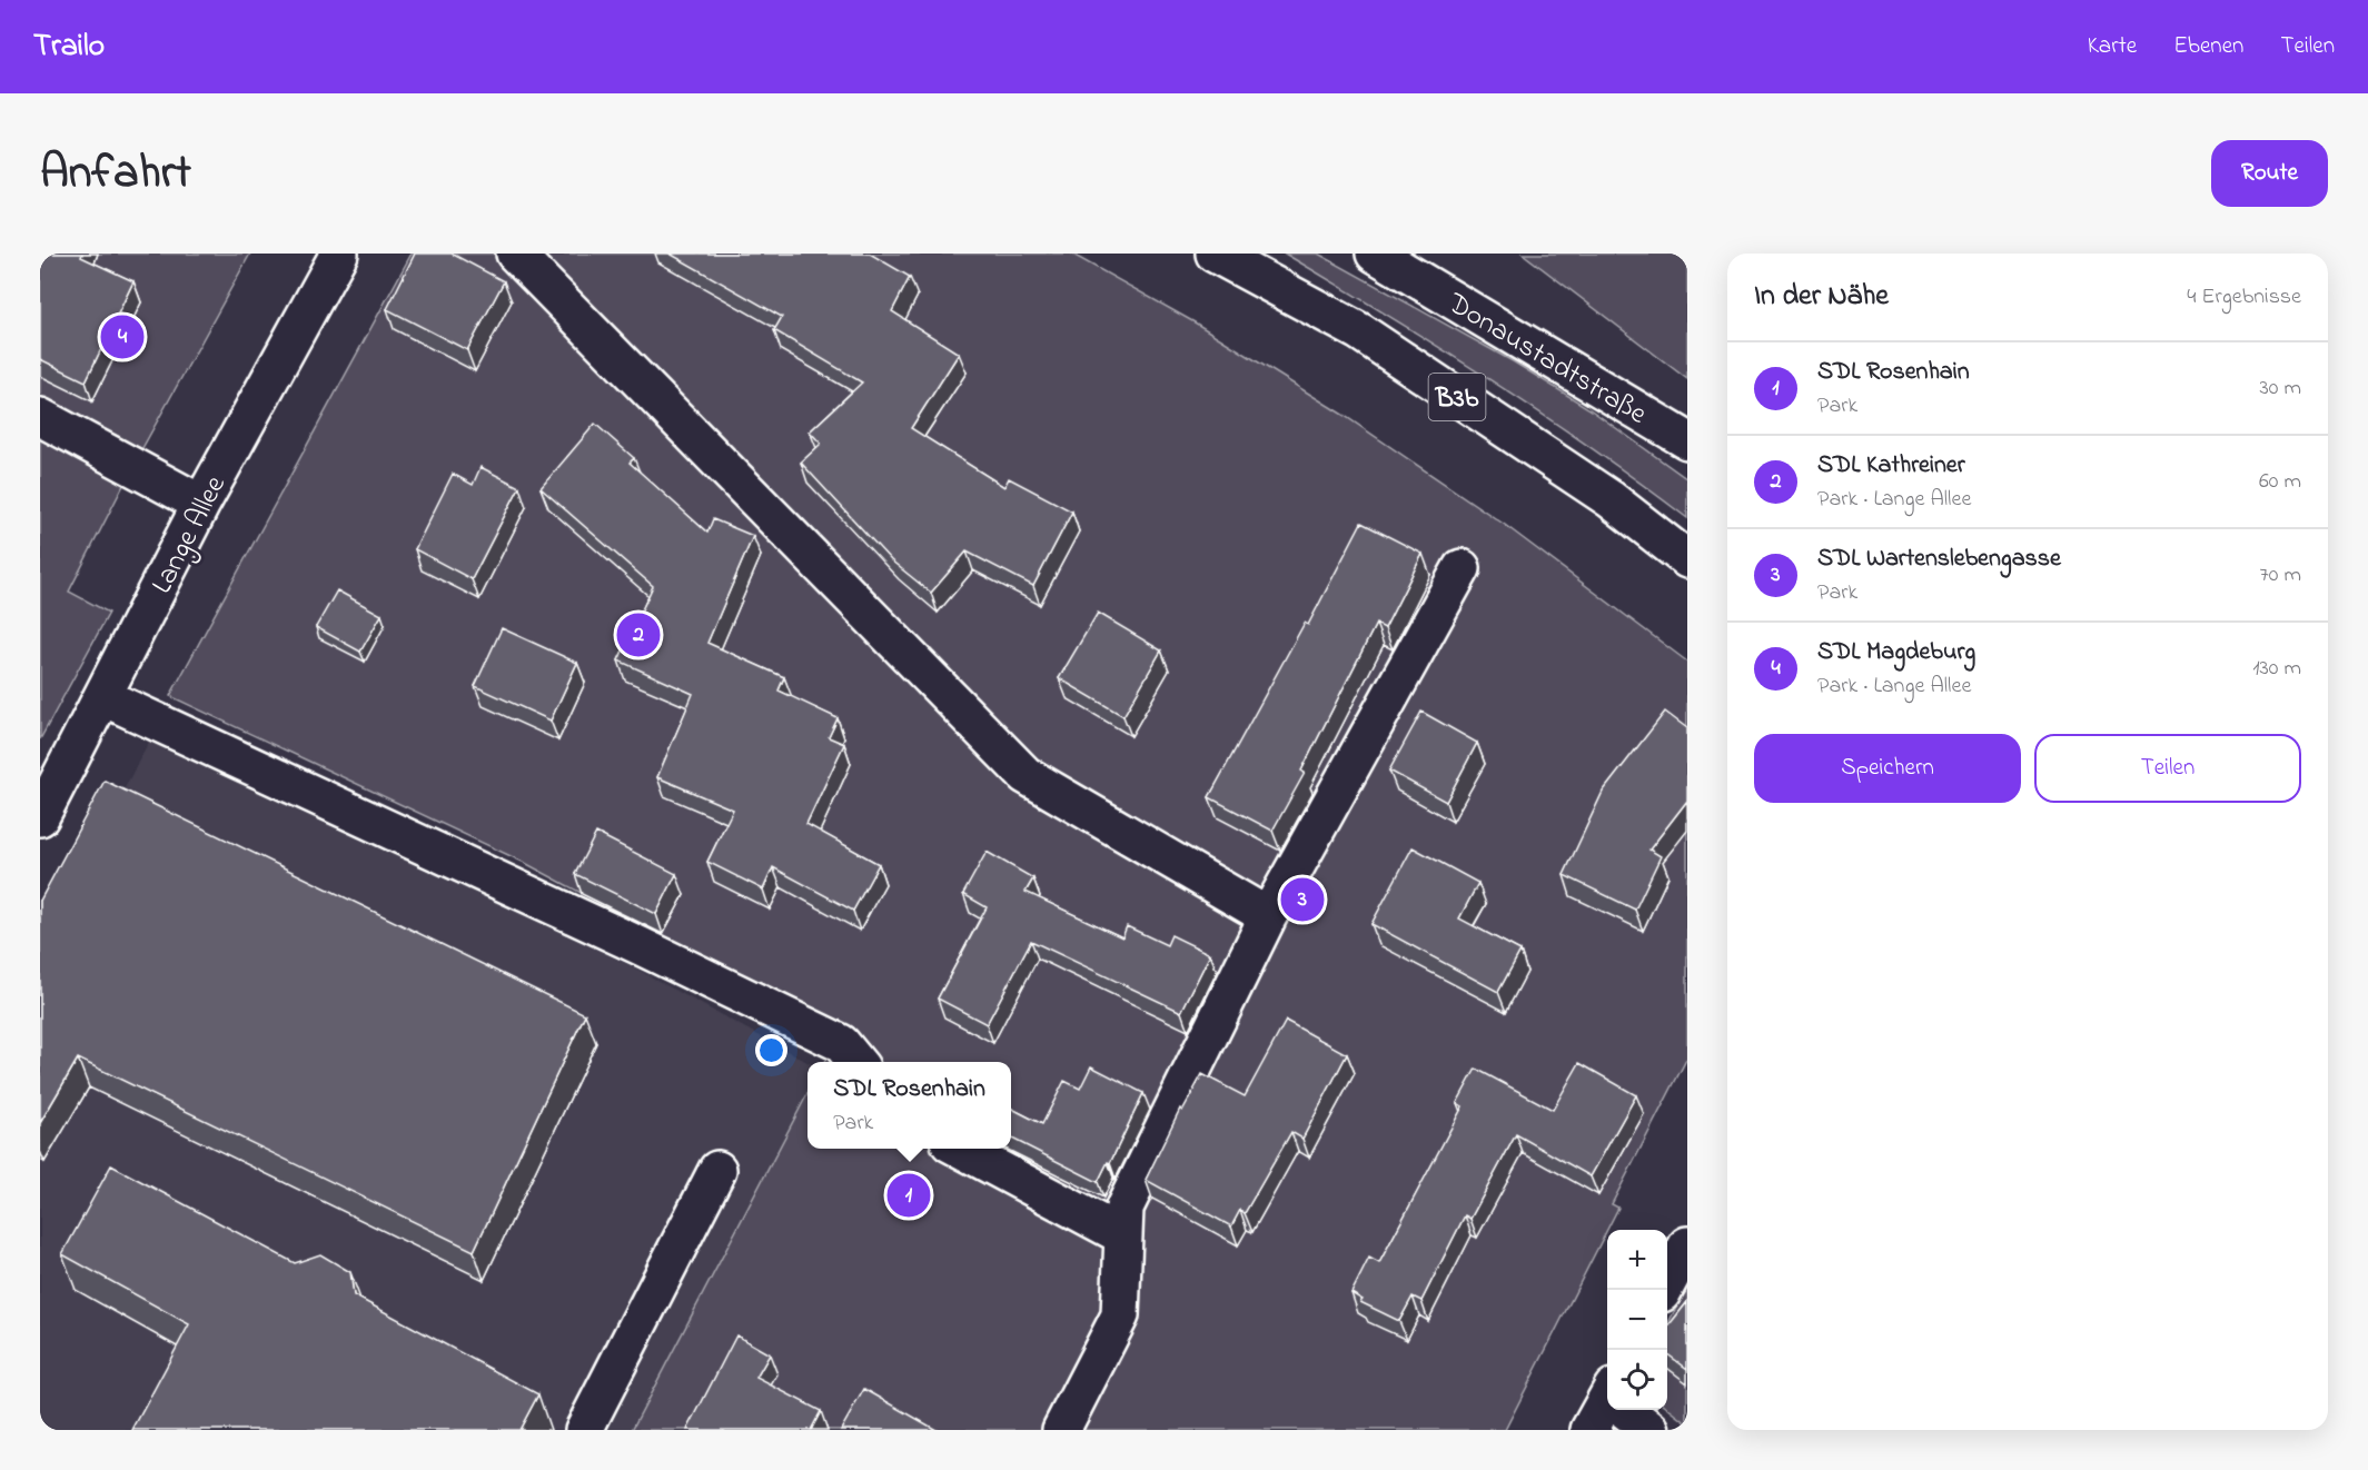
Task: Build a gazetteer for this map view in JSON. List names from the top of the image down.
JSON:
{
  "streets": {
    "main road": ["Donaustadtstraße", "B3b", "Lange Allee"]
  },
  "page": {
    "header": "Trailo",
    "nav": ["Karte", "Ebenen", "Teilen"],
    "title": "Anfahrt",
    "buttons": [
      "Route",
      ["Speichern", "Teilen"]
    ],
    "heading": ["In der Nähe", "4 Ergebnisse"],
    "pins": [
      "4",
      "2",
      "3",
      "1"
    ],
    "list": [
      {
        "mark": "1",
        "name": "SDL Rosenhain",
        "note": "Park",
        "value": "30 m"
      },
      {
        "mark": "2",
        "name": "SDL Kathreiner",
        "note": "Park · Lange Allee",
        "value": "60 m"
      },
      {
        "mark": "3",
        "name": "SDL Wartenslebengasse",
        "note": "Park",
        "value": "70 m"
      },
      {
        "mark": "4",
        "name": "SDL Magdeburg",
        "note": "Park · Lange Allee",
        "value": "130 m"
      }
    ],
    "popup": ["SDL Rosenhain", "Park"],
    "map_buttons": ["+", "−"]
  }
}
